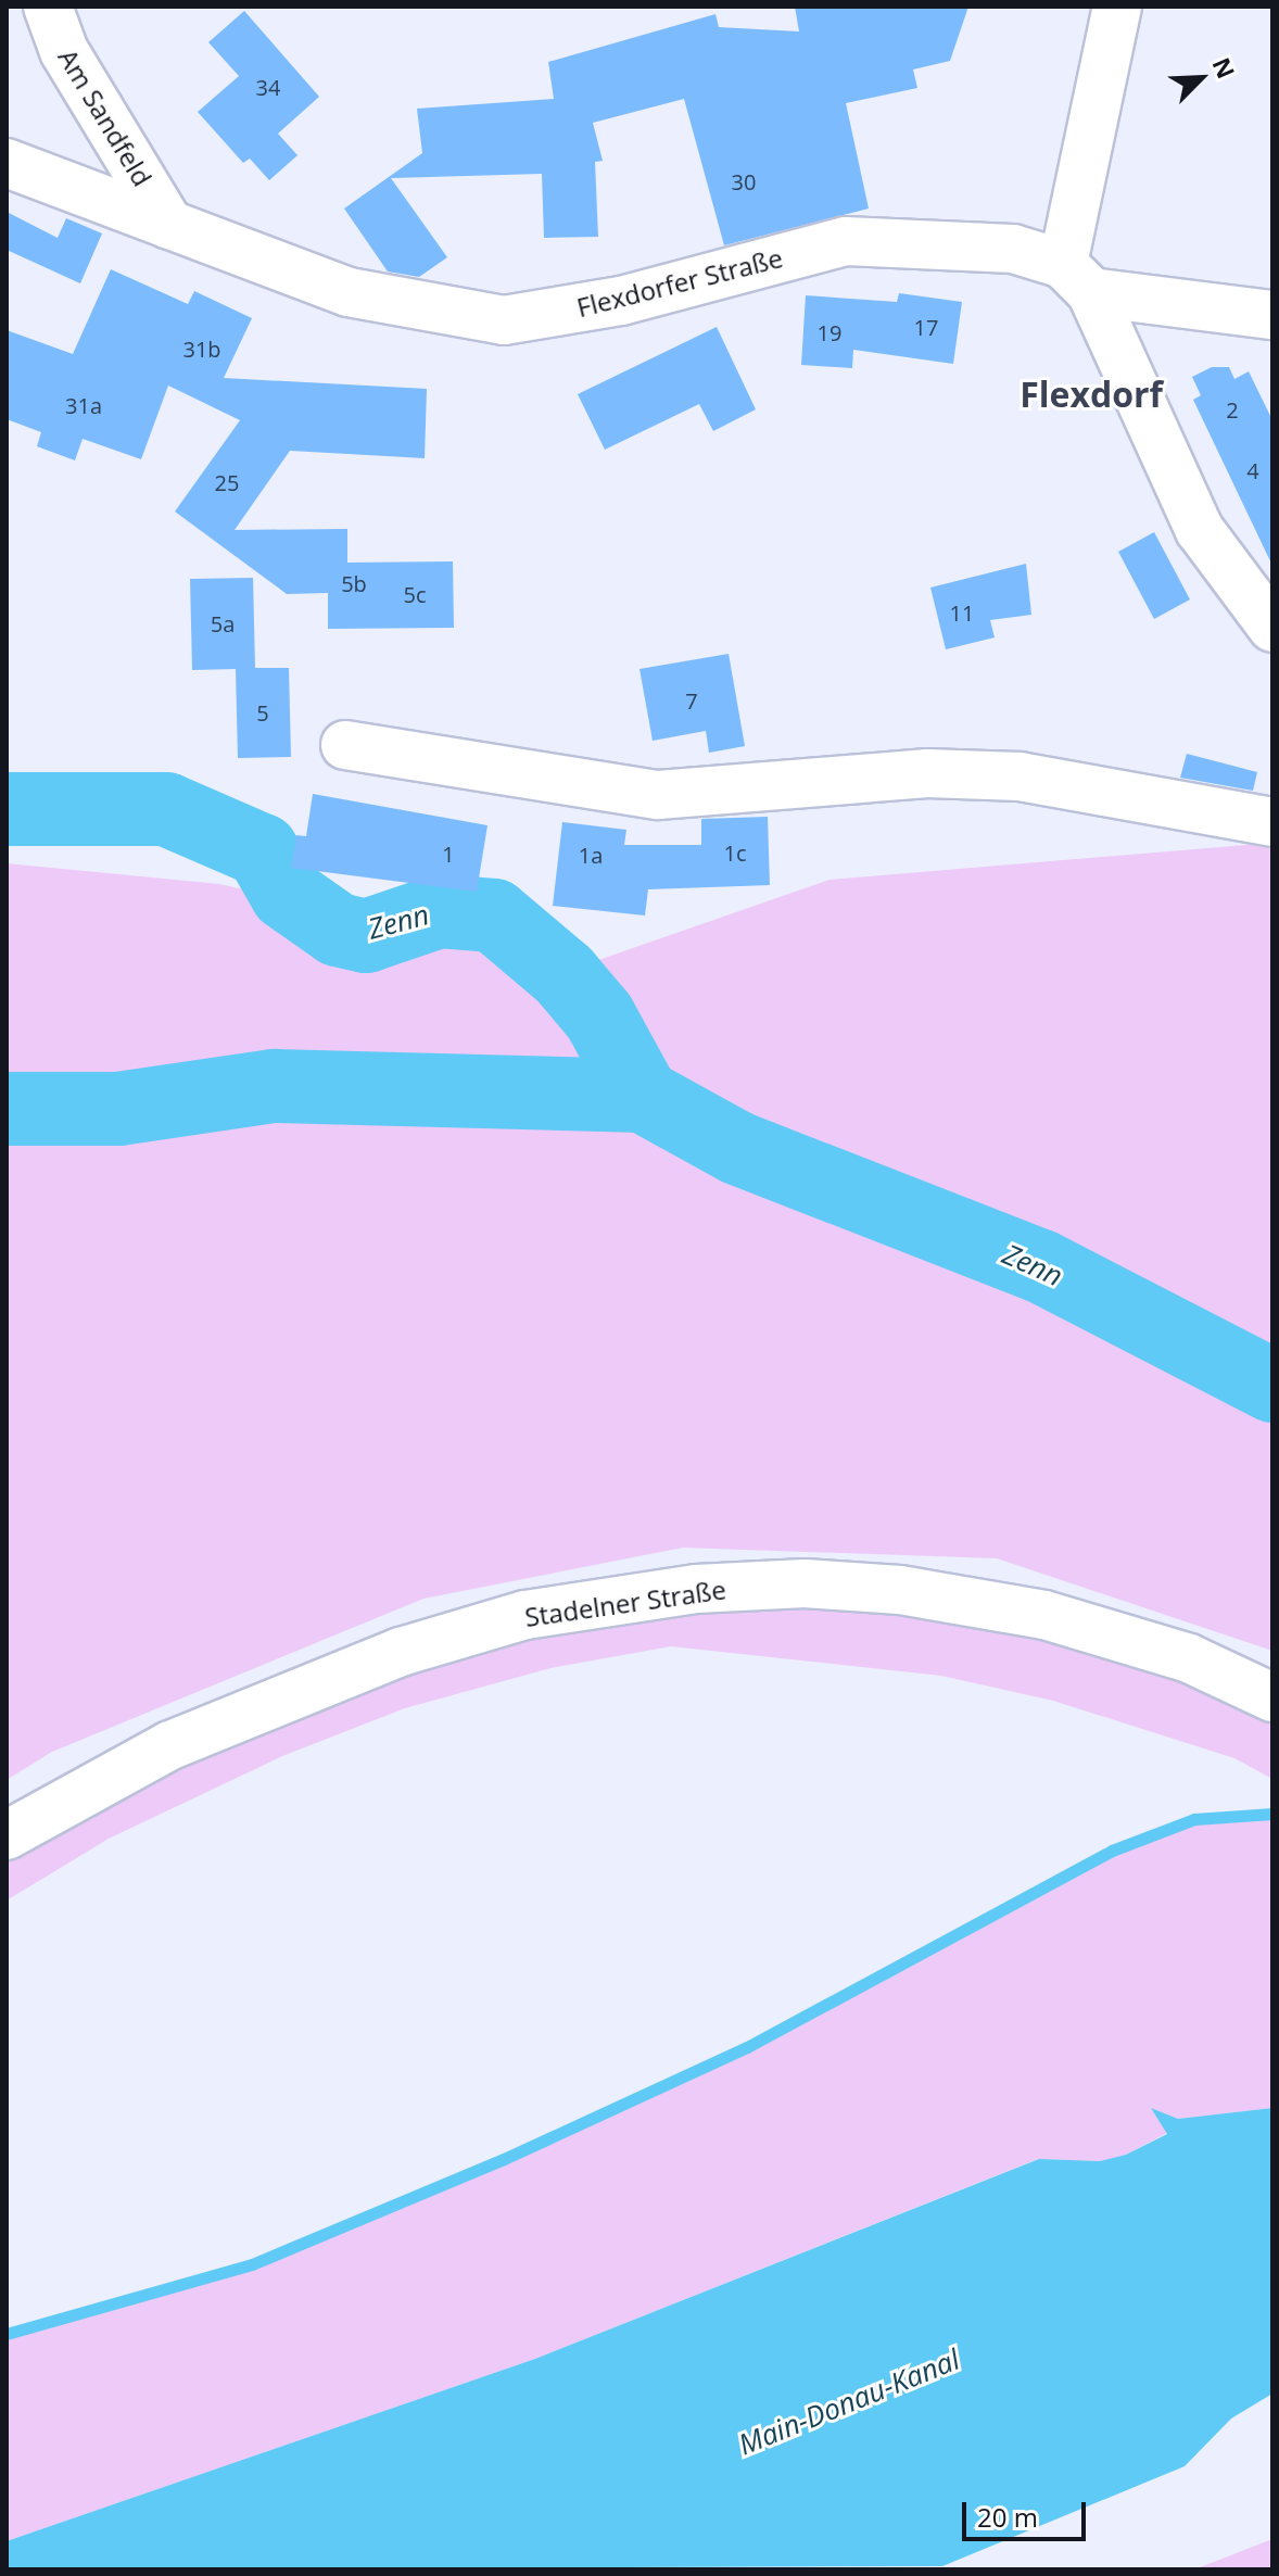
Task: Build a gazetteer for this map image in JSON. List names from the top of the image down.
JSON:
{
  "streets": {
    "street": ["Am Sandfeld", "Flexdorfer Straße", "Stadelner Straße"]
  },
  "crossings": [
    ["Am Sandfeld", "Flexdorfer Straße"]
  ],
  "districts": ["Flexdorf"],
  "water": ["Zenn", "Main-Donau-Kanal"],
  "house_numbers": [
    "34",
    "30",
    "17",
    "19",
    "31b",
    "31a",
    "2",
    "4",
    "25",
    "5b",
    "5c",
    "11",
    "5a",
    "7",
    "5",
    "1c",
    "1",
    "1a"
  ],
  "scale_bar": "20 m",
  "north": "top right"
}
